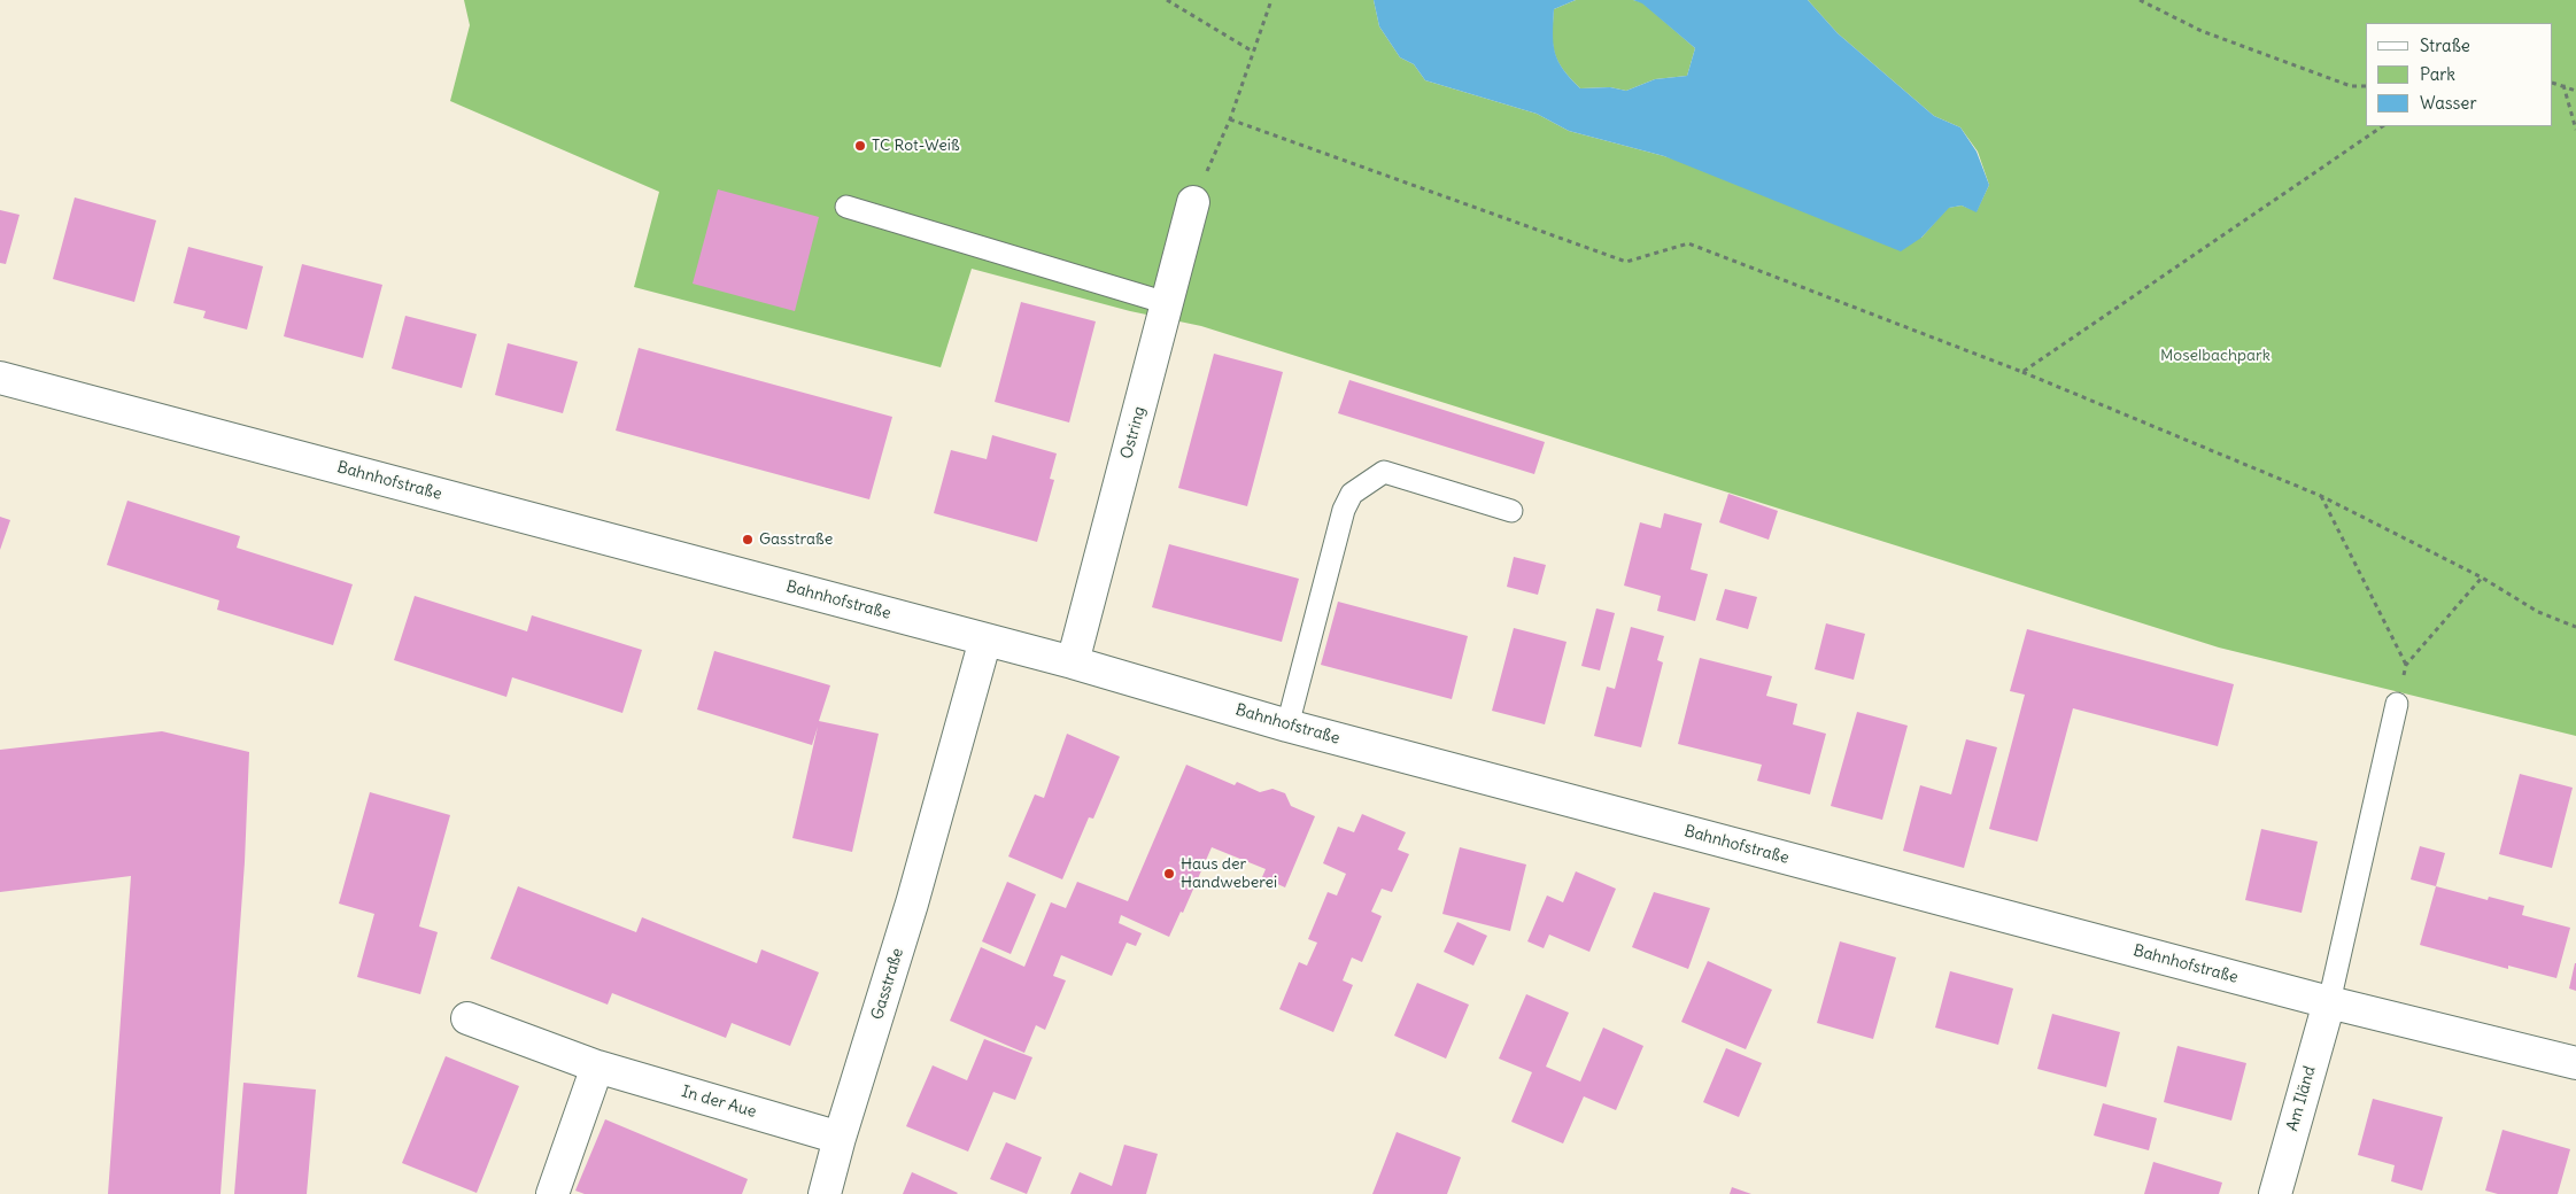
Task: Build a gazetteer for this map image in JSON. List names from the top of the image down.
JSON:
{
  "streets": {
    "street": [
      "Ostring",
      "Bahnhofstraße",
      "Gasstraße",
      "Am Iländ",
      "In der Aue"
    ]
  },
  "crossings": [
    ["Ostring", "Bahnhofstraße"],
    ["Bahnhofstraße", "Gasstraße"],
    ["Bahnhofstraße", "Am Iländ"],
    ["Gasstraße", "In der Aue"]
  ],
  "parks": ["Moselbachpark"],
  "places": ["TC Rot-Weiß", "Gasstraße", "Haus der Handweberei"],
  "legend": ["Straße", "Park", "Wasser"]
}
